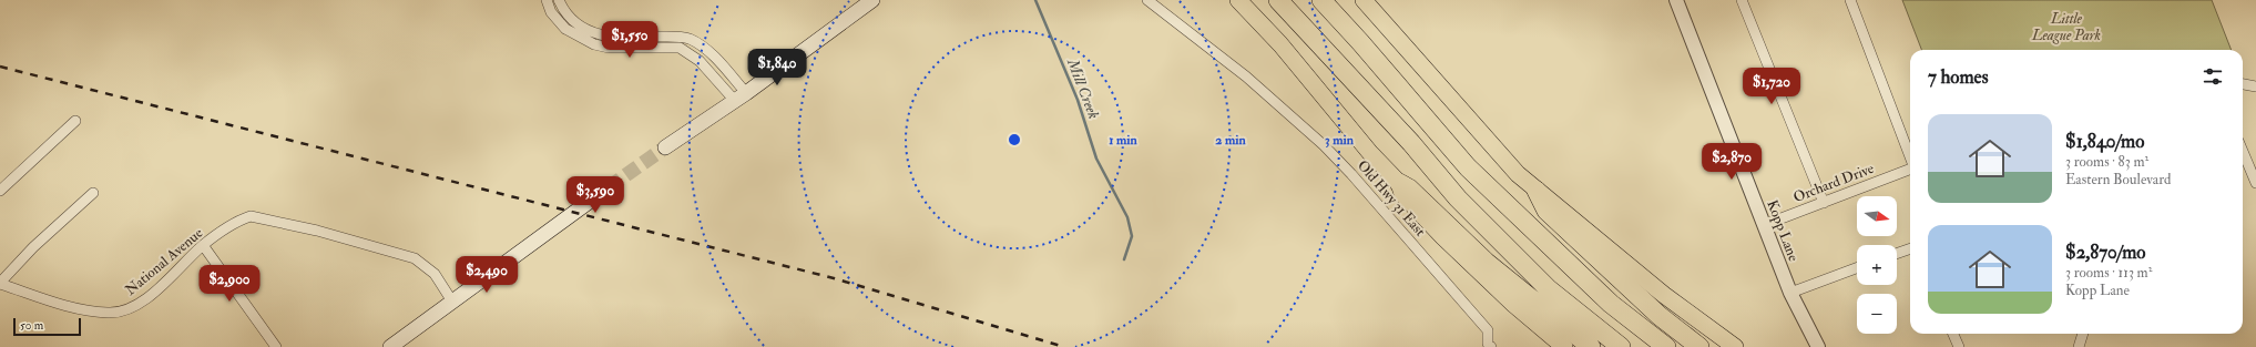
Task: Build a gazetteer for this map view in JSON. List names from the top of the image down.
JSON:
{
  "streets": {
    "street": [
      "Orchard Drive",
      "Old Hwy 31 East",
      "Kopp Lane",
      "National Avenue"
    ]
  },
  "crossings": [
    ["Orchard Drive", "Kopp Lane"]
  ],
  "water": ["Mill Creek"],
  "parks": ["Little League Park"],
  "scale_bar": "50 m",
  "north": "right",
  "page": {
    "price": [
      "$1,550",
      "$1,840",
      "$1,720",
      "$2,870",
      "$3,590",
      "$2,490",
      "$2,900"
    ],
    "heading": "7 homes",
    "list": [
      {
        "name": "$1,840/mo",
        "note": "3 rooms · 83 m² · Eastern Boulevard"
      },
      {
        "name": "$2,870/mo",
        "note": "3 rooms · 113 m² · Kopp Lane"
      }
    ],
    "map_buttons": ["+", "−"],
    "scale": "50 m"
  },
  "rings": ["1 min", "2 min", "3 min"]
}
